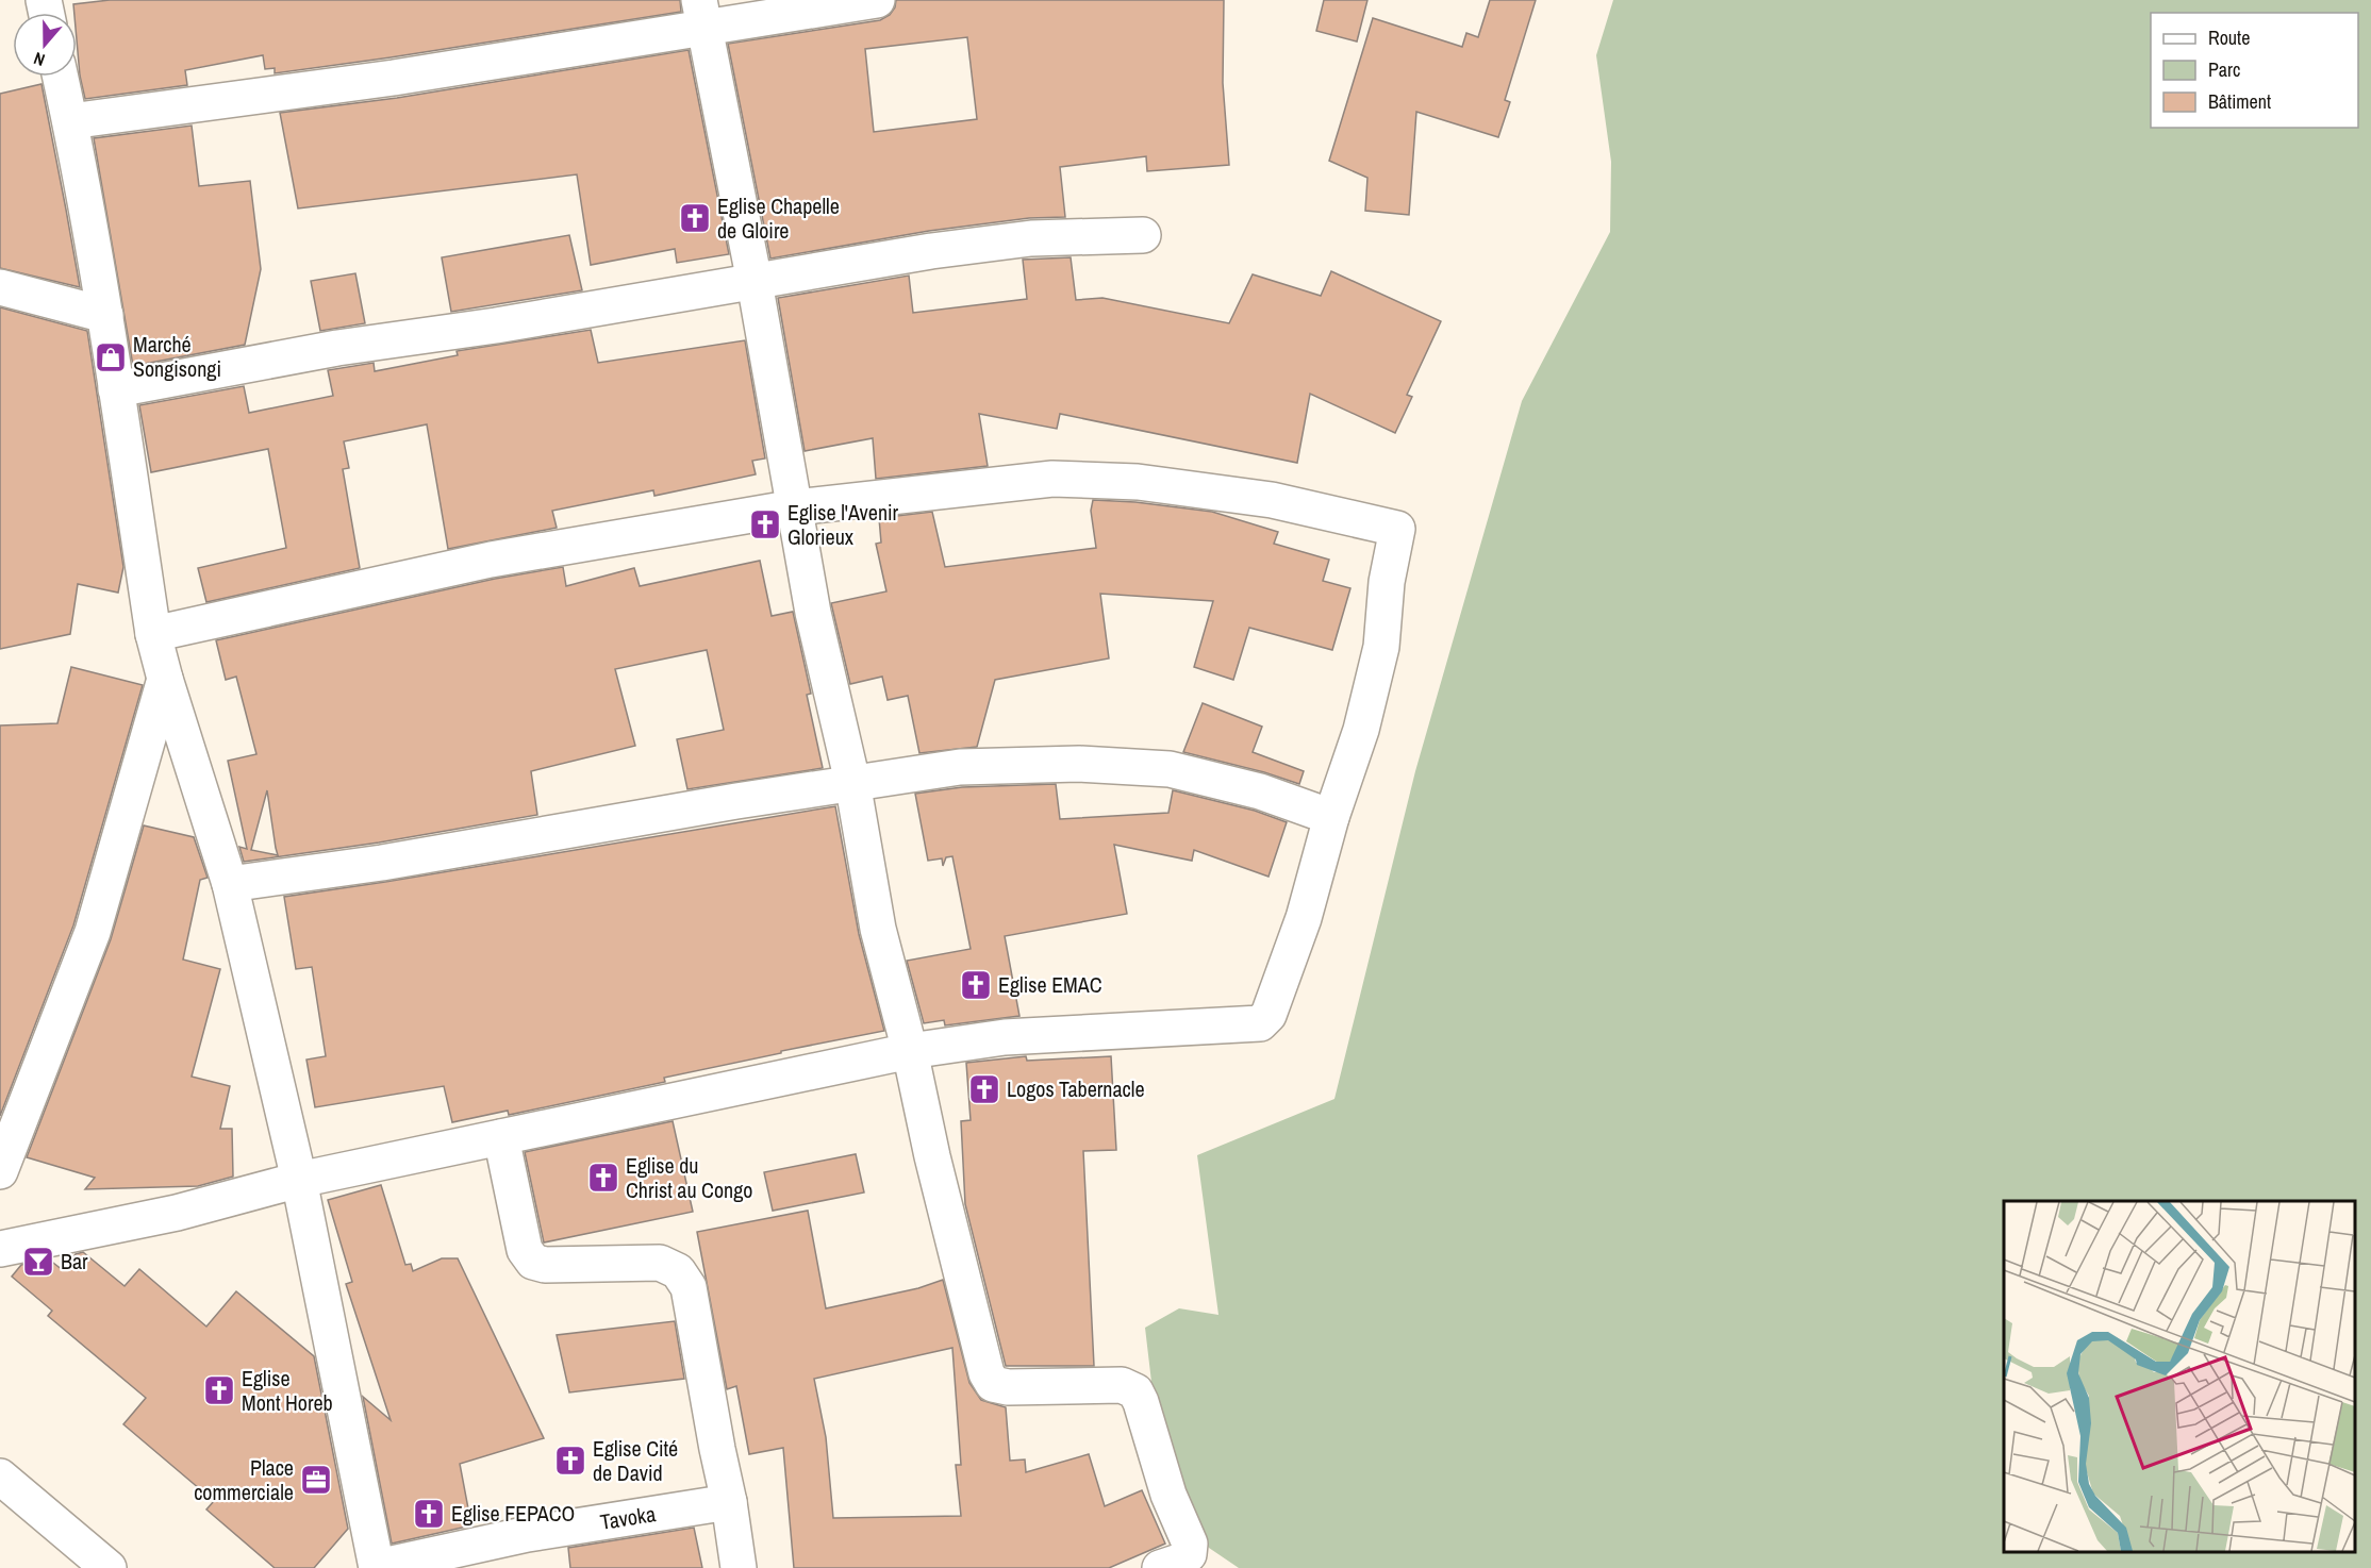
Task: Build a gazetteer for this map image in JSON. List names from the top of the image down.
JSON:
{
  "streets": {
    "main road": ["Tavoka"]
  },
  "places": {
    "church": [
      "Eglise Chapelle de Gloire",
      "Eglise l'Avenir Glorieux",
      "Eglise EMAC",
      "Logos Tabernacle",
      "Eglise du Christ au Congo",
      "Eglise Mont Horeb",
      "Eglise Cité de David",
      "Eglise FEPACO"
    ],
    "shop": ["Marché Songisongi"],
    "bar": ["Bar"],
    "office": ["Place commerciale"]
  },
  "legend": ["Route", "Parc", "Bâtiment"],
  "north": "bottom"
}
